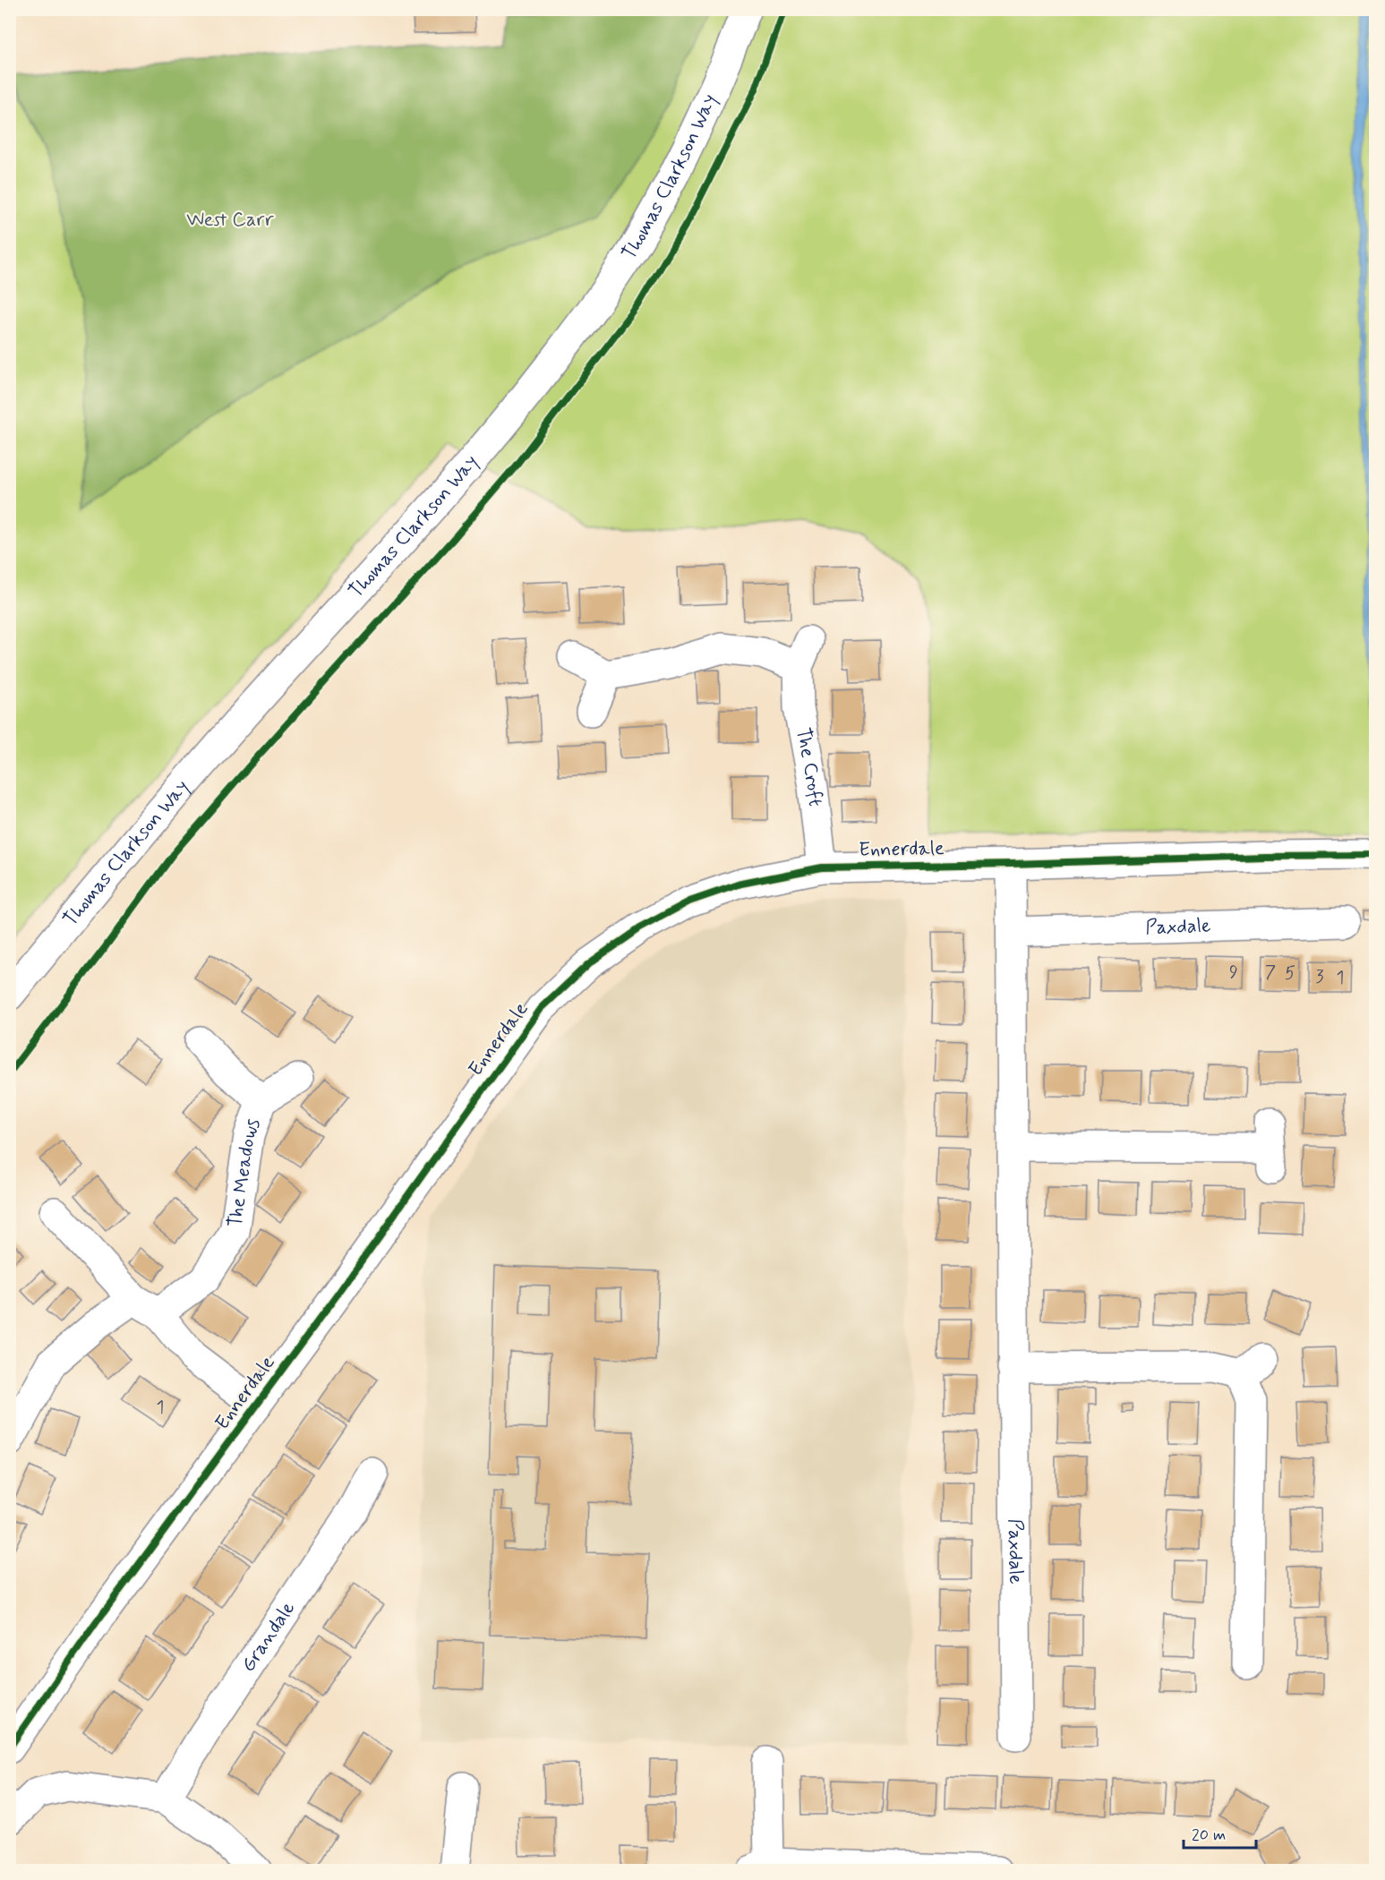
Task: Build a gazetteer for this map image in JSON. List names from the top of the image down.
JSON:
{
  "streets": {
    "main road": [
      "Thomas Clarkson Way",
      "The Croft",
      "Ennerdale",
      "Paxdale",
      "The Meadows",
      "Grandale"
    ]
  },
  "crossings": [
    ["The Croft", "Ennerdale"],
    ["Ennerdale", "Paxdale"]
  ],
  "parks": ["West Carr"],
  "house_numbers": [
    "9",
    "7",
    "5",
    "3",
    "1",
    "1"
  ],
  "scale_bar": "20 m"
}
